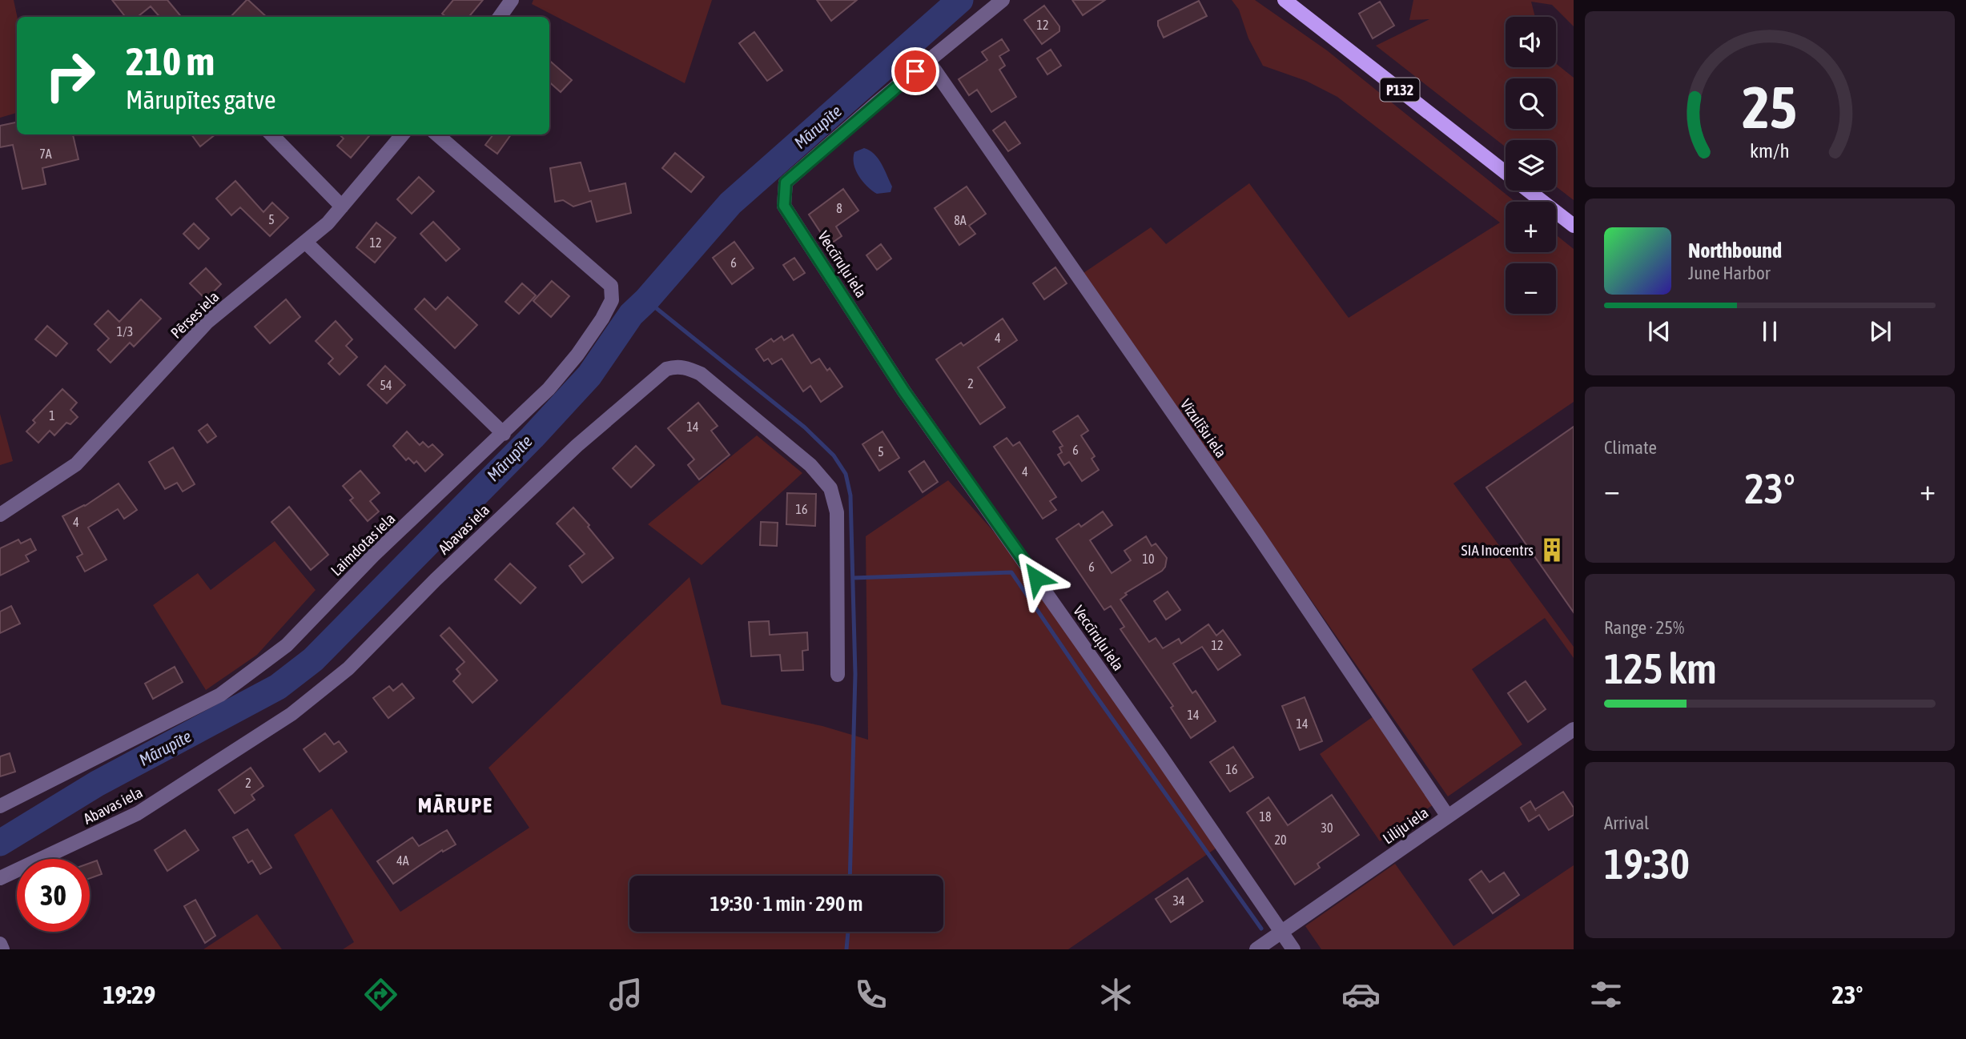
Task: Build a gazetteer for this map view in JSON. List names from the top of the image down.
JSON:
{
  "streets": {
    "main road": ["P132"],
    "street": [
      "Veccīruļu iela",
      "Pērses iela",
      "Vizulīšu iela",
      "Abavas iela",
      "Laimdotas iela",
      "Liliju iela"
    ]
  },
  "crossings": [
    ["Veccīruļu iela", "Vizulīšu iela"],
    ["Veccīruļu iela", "Liliju iela"],
    ["Vizulīšu iela", "Liliju iela"]
  ],
  "districts": ["MĀRUPE"],
  "water": ["Mārupīte"],
  "places": {
    "building": ["SIA Inocentrs"]
  },
  "house_numbers": [
    "12",
    "7A",
    "8",
    "5",
    "8A",
    "12",
    "6",
    "1/3",
    "4",
    "2",
    "54",
    "1",
    "14",
    "6",
    "5",
    "4",
    "16",
    "4",
    "10",
    "6",
    "12",
    "14",
    "14",
    "16",
    "2",
    "18",
    "30",
    "20",
    "4A",
    "34"
  ],
  "page": {
    "map_buttons": ["+", "−"],
    "turn": ["210 m", "Mārupītes gatve"],
    "song": ["Northbound", "June Harbor"],
    "tile": [
      "Climate",
      ["Range · 25%", "125 km"],
      ["Arrival", "19:30"]
    ],
    "heat": ["−", "23°", "+"],
    "limit": "30",
    "trip": "19:30 · 1 min · 290 m",
    "tabs": ["19:29", "23°"],
    "gauge": ["25", "km/h"]
  }
}
